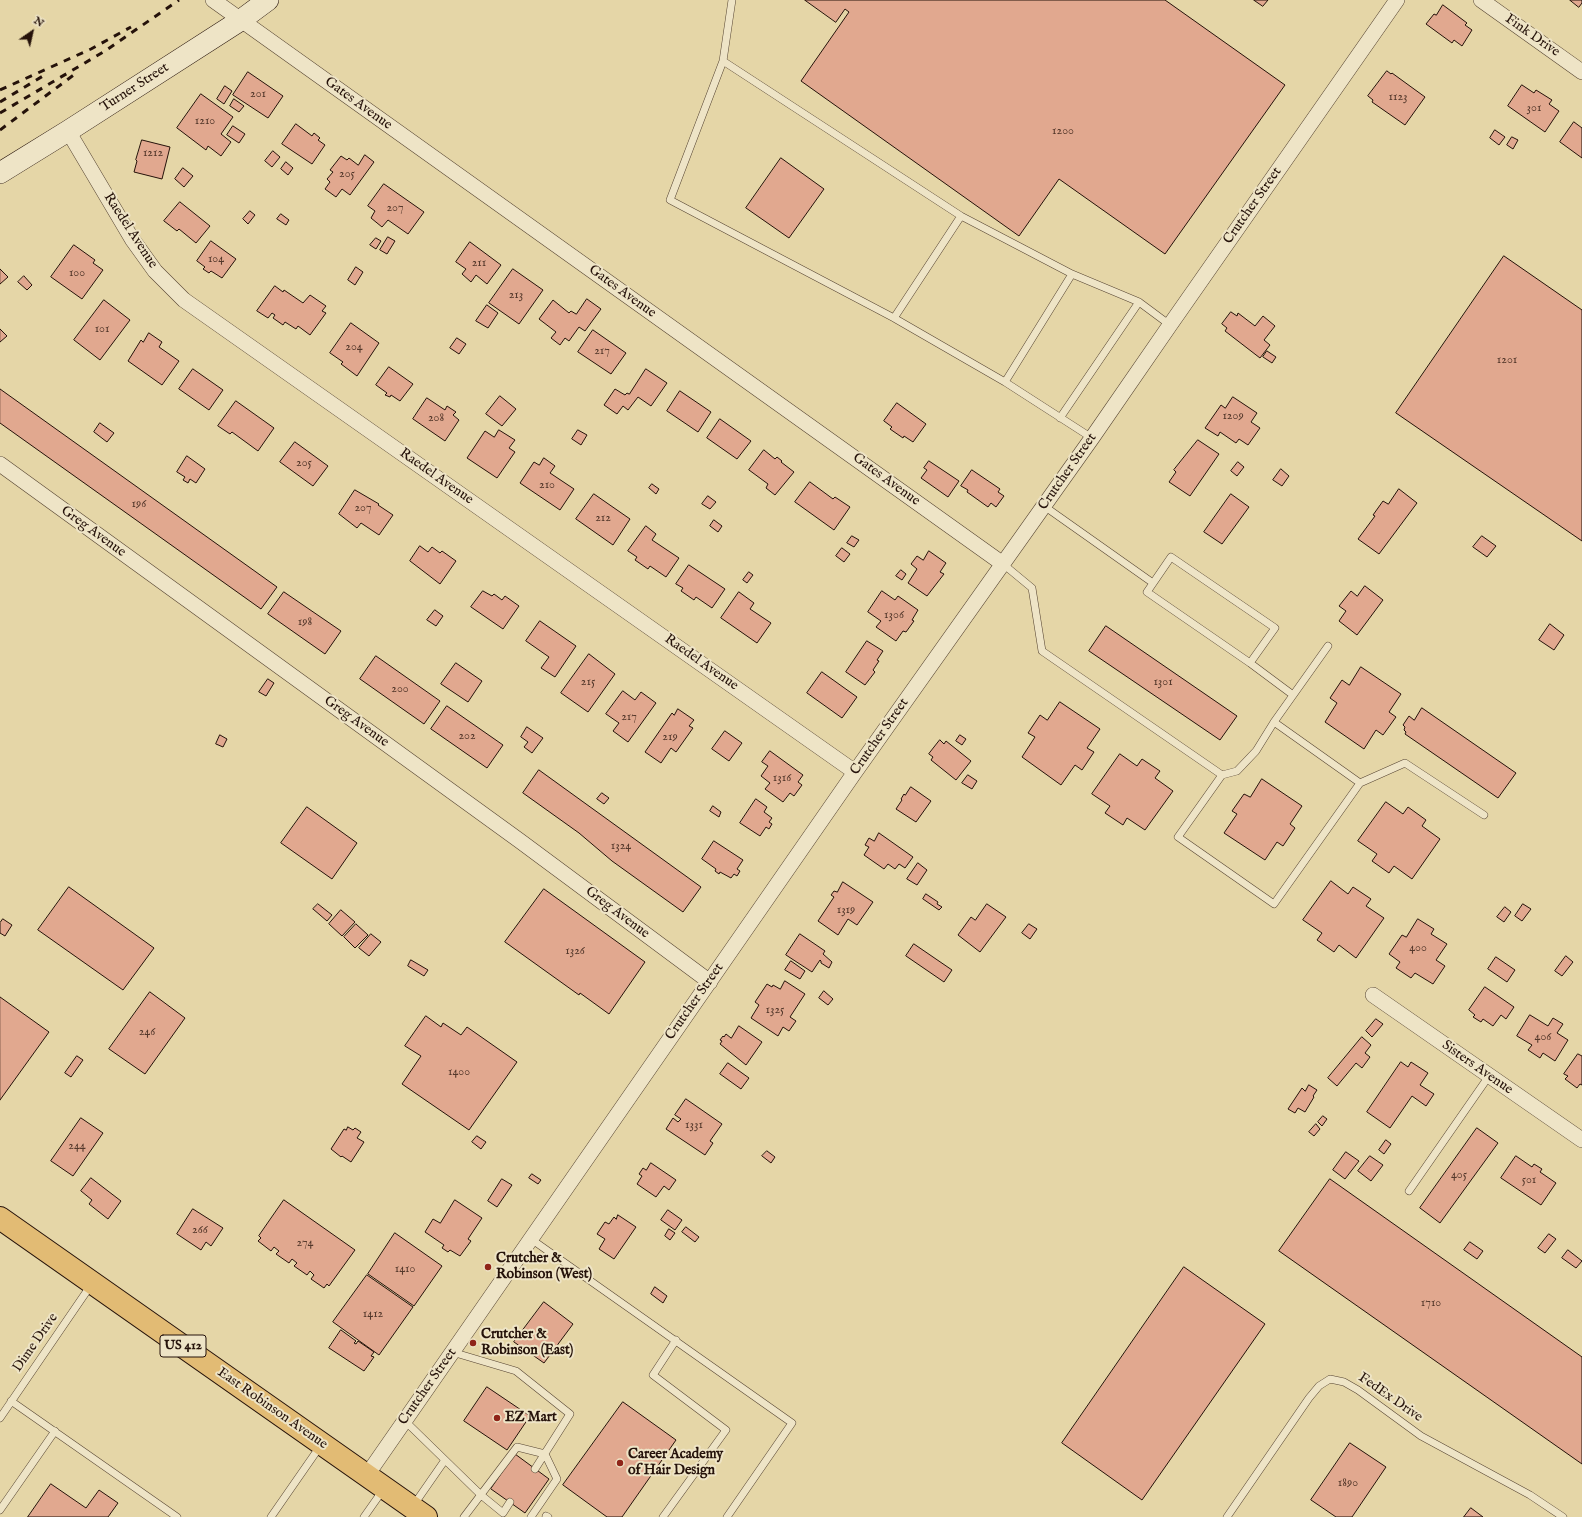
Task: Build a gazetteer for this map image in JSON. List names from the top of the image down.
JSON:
{
  "streets": {
    "highway": ["US 412", "East Robinson Avenue"],
    "street": [
      "Fink Drive",
      "Turner Street",
      "Gates Avenue",
      "Crutcher Street",
      "Raedel Avenue",
      "Greg Avenue",
      "Sisters Avenue"
    ],
    "lane": ["Dime Drive", "FedEx Drive"]
  },
  "crossings": [
    ["Turner Street", "Gates Avenue"],
    ["Turner Street", "Raedel Avenue"],
    ["Gates Avenue", "Crutcher Street"],
    ["Crutcher Street", "Raedel Avenue"],
    ["Crutcher Street", "Greg Avenue"],
    ["Crutcher Street", "East Robinson Avenue"],
    ["Dime Drive", "East Robinson Avenue"]
  ],
  "places": [
    "Crutcher & Robinson (West)",
    "Crutcher & Robinson (East)",
    "EZ Mart",
    "Career Academy of Hair Design"
  ],
  "house_numbers": [
    "201",
    "1123",
    "301",
    "1210",
    "1200",
    "1212",
    "205",
    "207",
    "104",
    "211",
    "100",
    "213",
    "101",
    "204",
    "217",
    "1201",
    "1209",
    "208",
    "205",
    "210",
    "196",
    "207",
    "212",
    "1306",
    "198",
    "215",
    "1301",
    "200",
    "217",
    "202",
    "219",
    "1316",
    "1324",
    "1319",
    "400",
    "1326",
    "1325",
    "246",
    "406",
    "1400",
    "1331",
    "244",
    "405",
    "501",
    "266",
    "274",
    "1410",
    "1710",
    "1412",
    "1890"
  ],
  "north": "top right"
}
